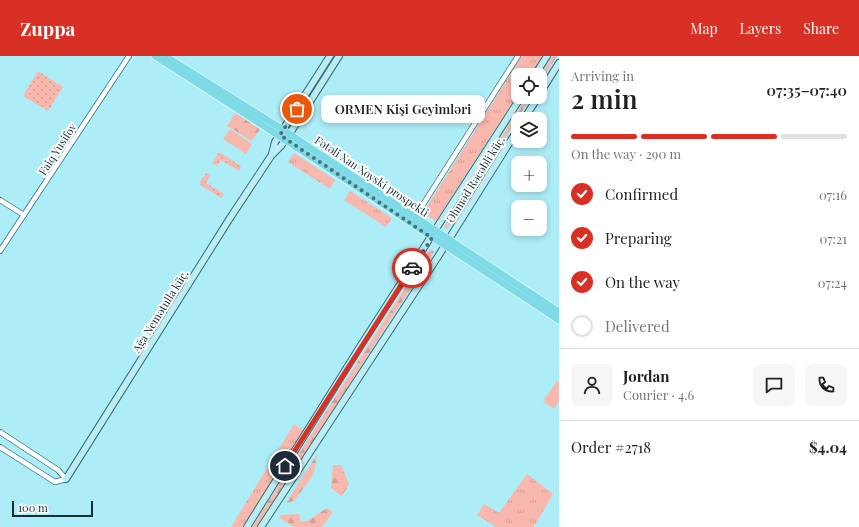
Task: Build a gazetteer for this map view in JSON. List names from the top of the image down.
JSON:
{
  "streets": {
    "main road": ["Fətəli Xan Xoyski prospekti", "Əhməd Rəcəbli küç.", "Ağa Nemətulla küç."],
    "street": ["Faiq Yusifov"]
  },
  "crossings": [
    ["Fətəli Xan Xoyski prospekti", "Əhməd Rəcəbli küç."],
    ["Fətəli Xan Xoyski prospekti", "Ağa Nemətulla küç."]
  ],
  "places": ["ORMEN Kişi Geyimləri"],
  "scale_bar": "100 m",
  "page": {
    "header": "Zuppa",
    "nav": ["Map", "Layers", "Share"],
    "heading": ["2 min", "Arriving in", "07:35–07:40"],
    "panel": [
      "Jordan",
      "Courier · 4.6",
      "Order #2718",
      "$4.04"
    ],
    "map_buttons": ["+", "−"],
    "bubble": "ORMEN Kişi Geyimləri",
    "bar": "On the way · 290 m",
    "list": [
      ["Confirmed", "07:16"],
      ["Preparing", "07:21"],
      ["On the way", "07:24"],
      "Delivered"
    ],
    "scale": "100 m"
  }
}
